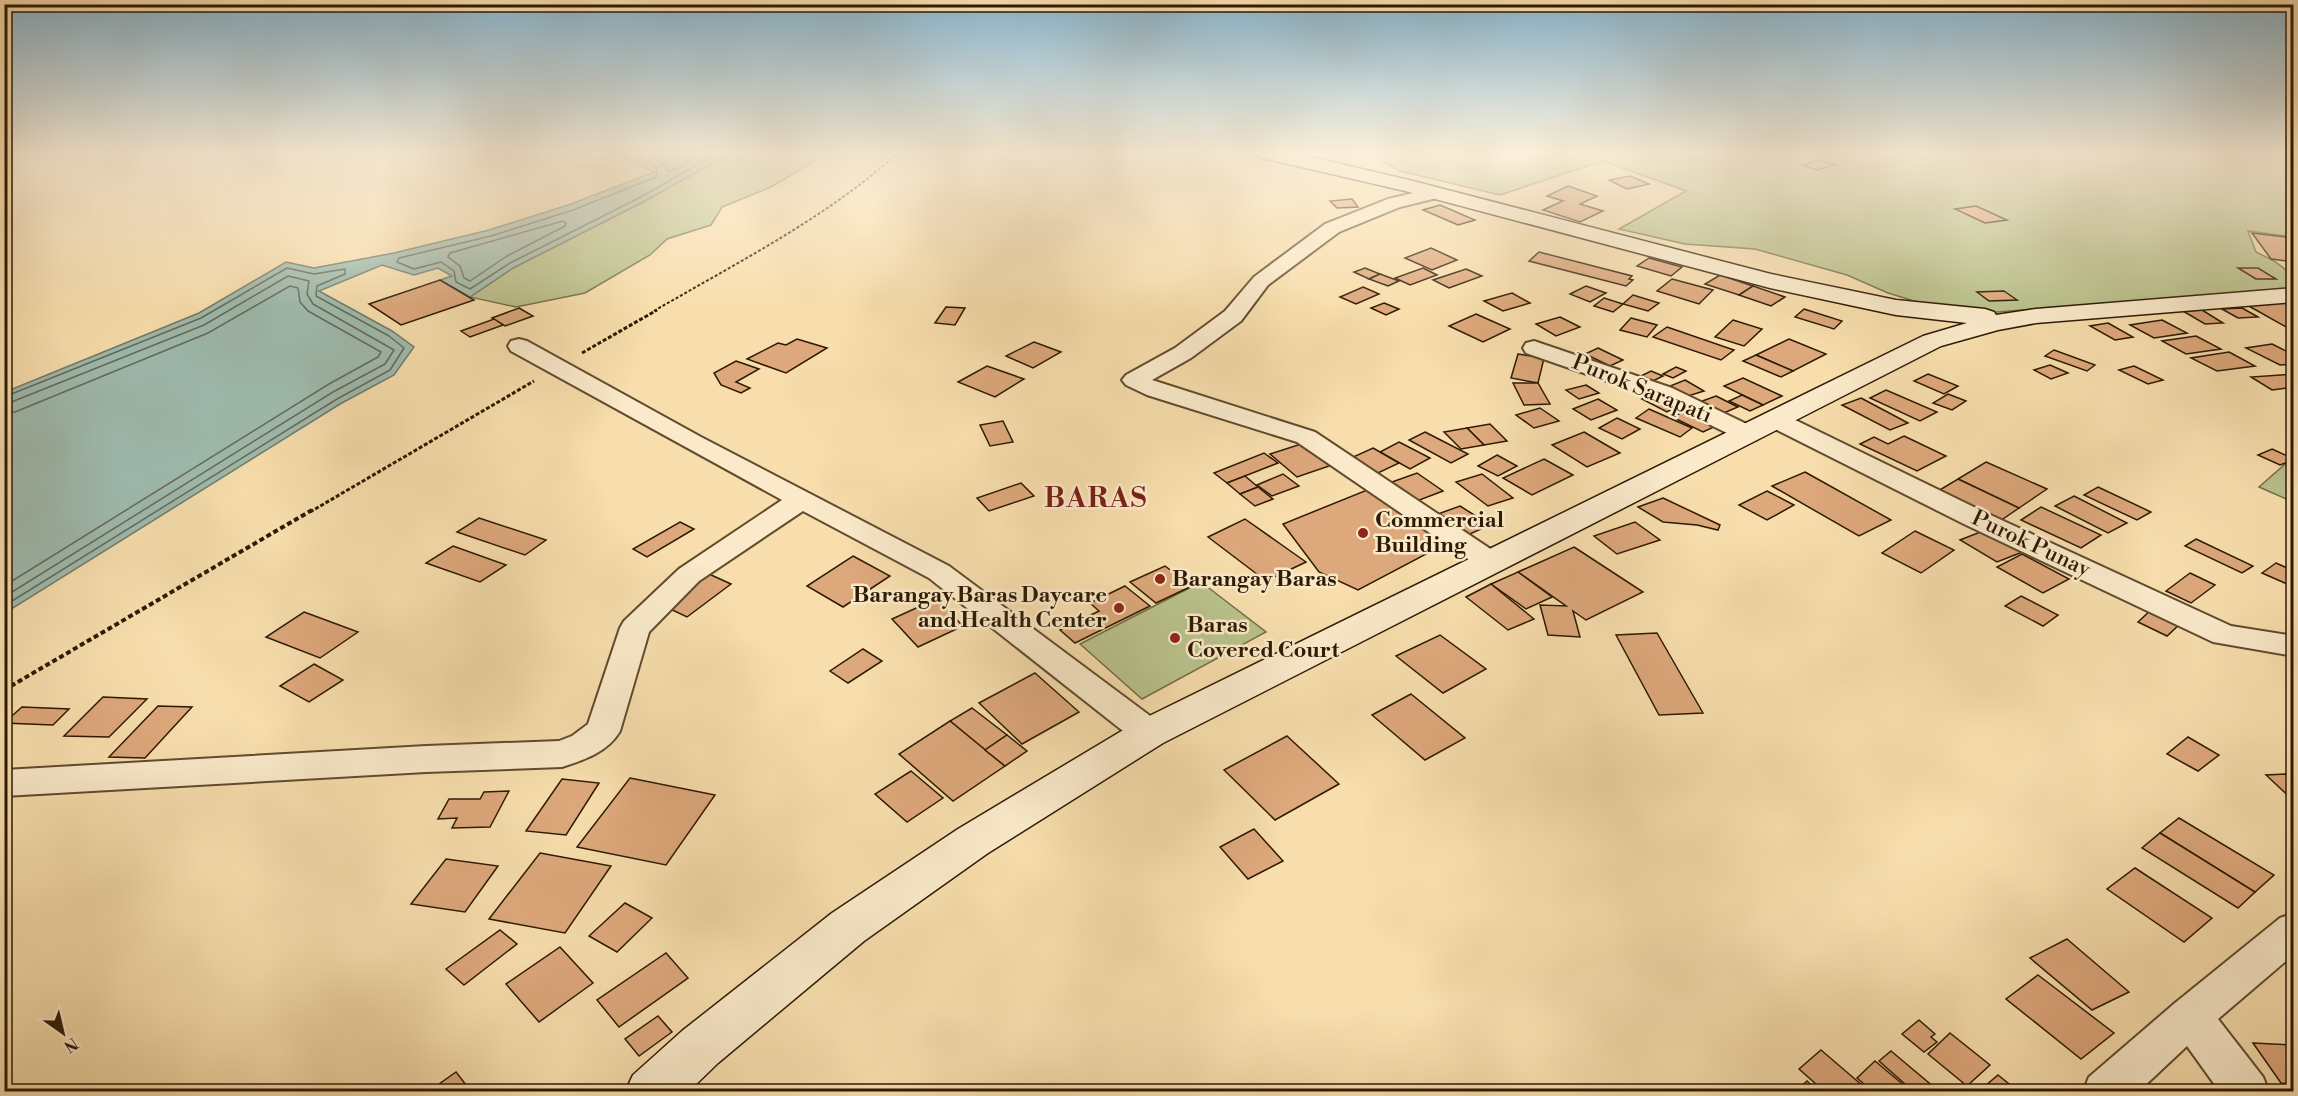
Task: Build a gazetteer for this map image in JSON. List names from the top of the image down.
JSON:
{
  "streets": {
    "street": ["Purok Sarapati", "Purok Punay"]
  },
  "crossings": [
    ["Purok Sarapati", "Purok Punay"]
  ],
  "districts": ["BARAS"],
  "places": [
    "Commercial Building",
    "Barangay Baras",
    "Barangay Baras Daycare and Health Center",
    "Baras Covered Court"
  ],
  "north": "bottom right"
}
